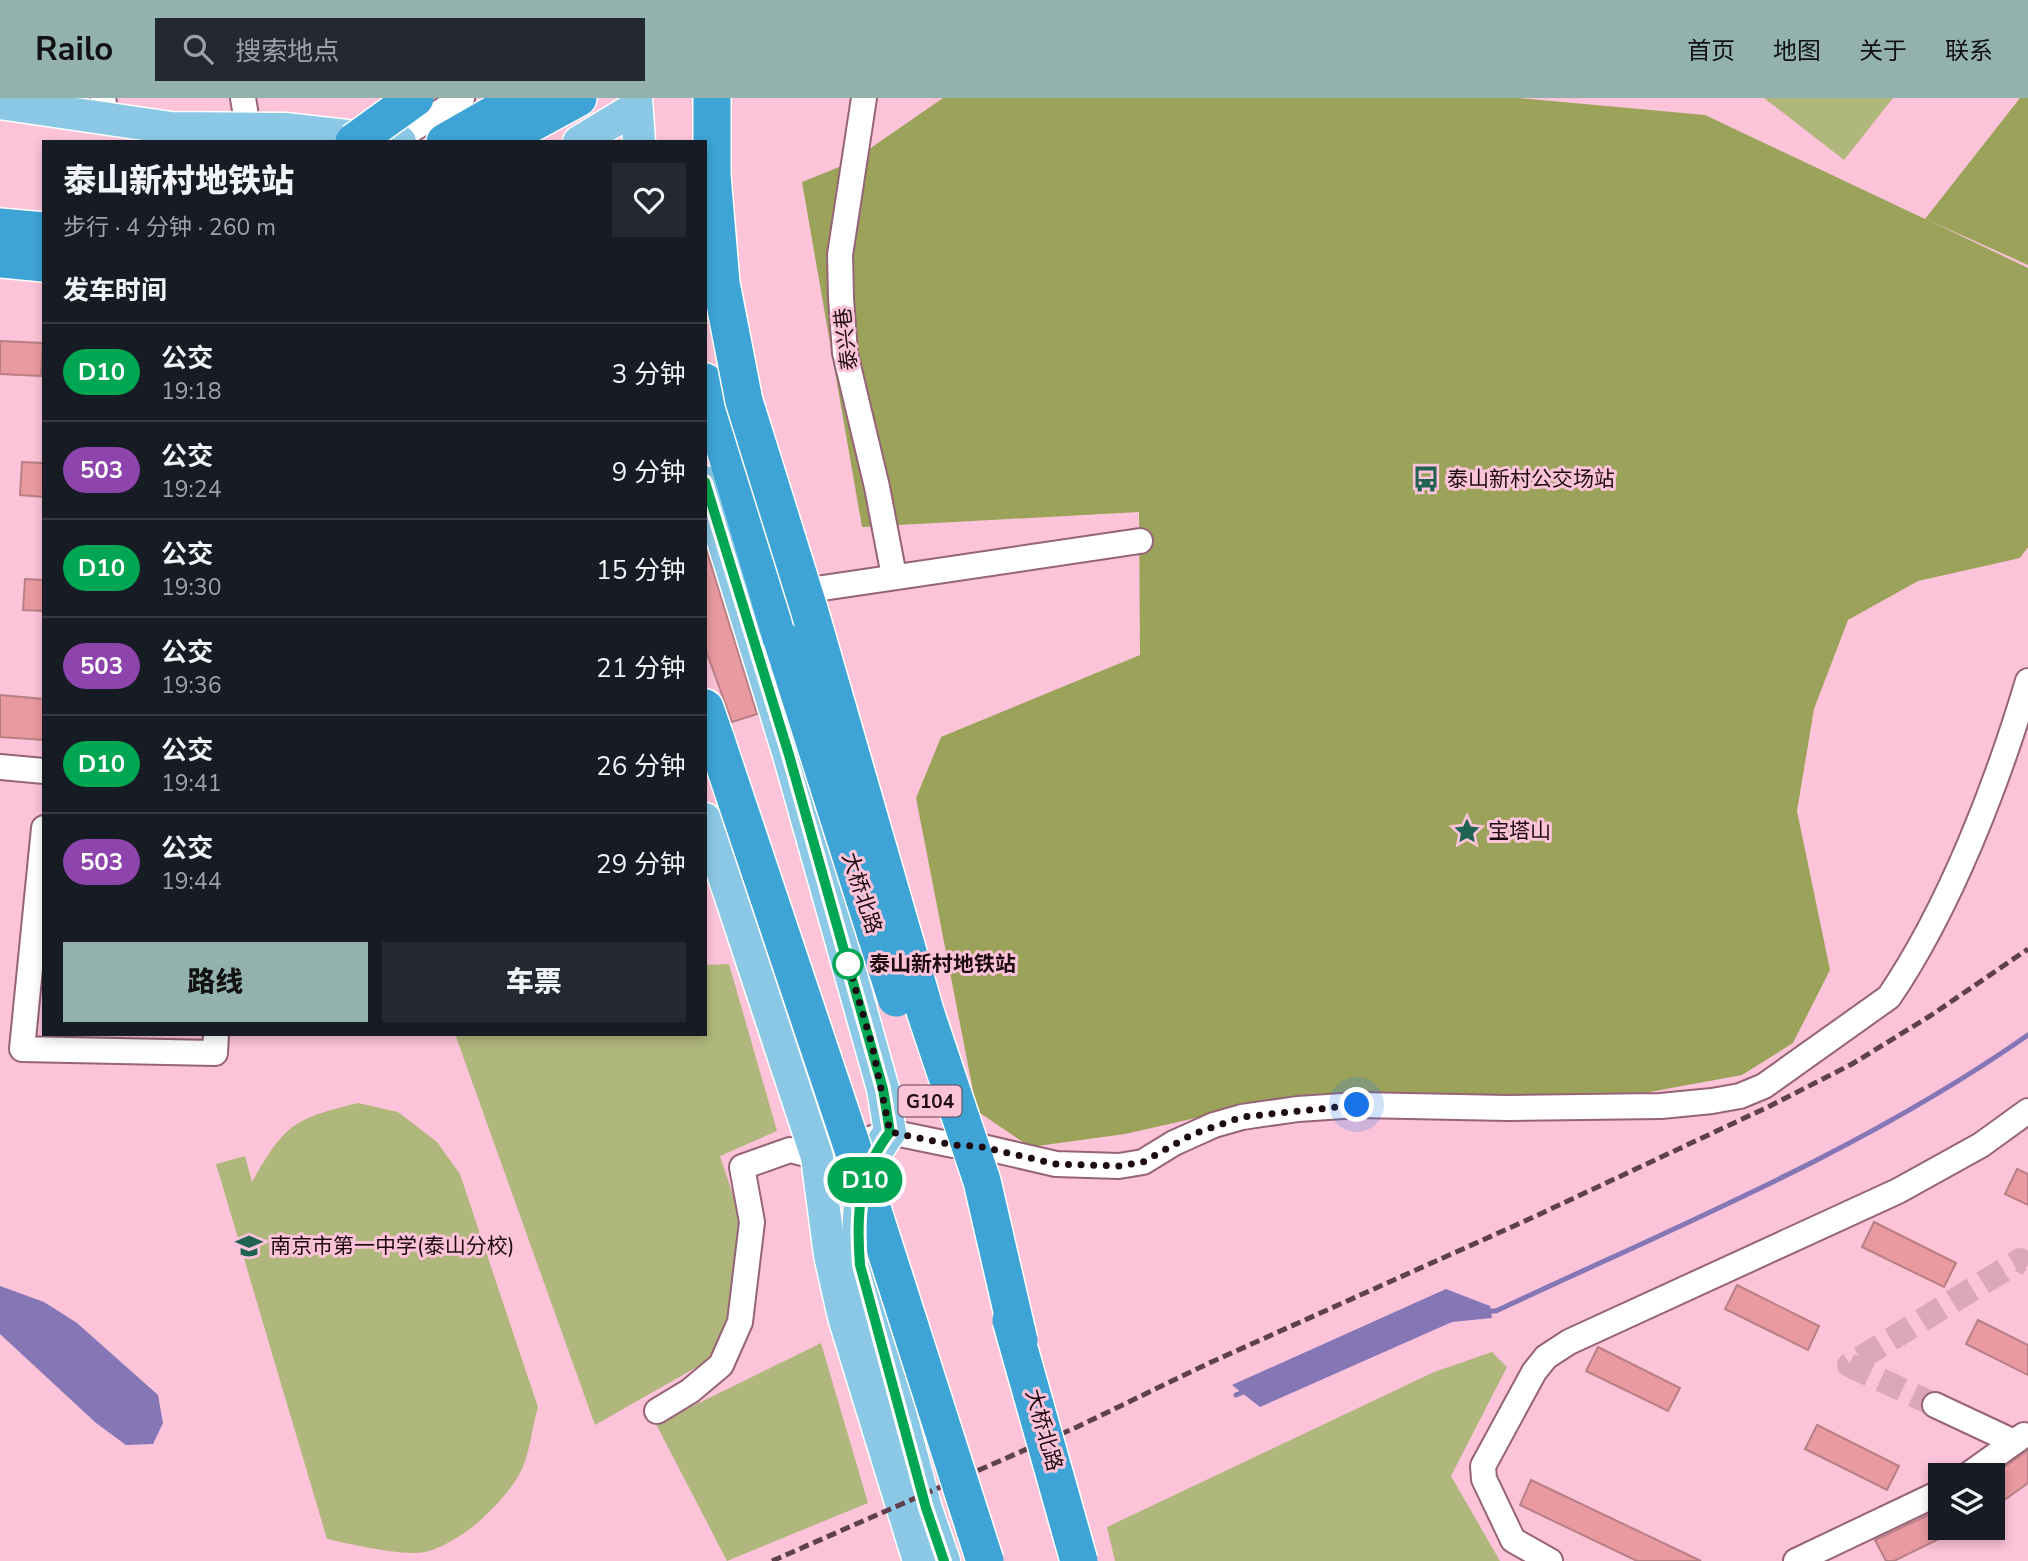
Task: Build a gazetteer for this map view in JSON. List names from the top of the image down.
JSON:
{
  "streets": {
    "highway": ["大桥北路", "G104"],
    "street": ["泰兴巷"]
  },
  "places": {
    "bus stop": ["泰山新村公交场站"],
    "place": ["宝塔山"],
    "other": ["泰山新村地铁站"],
    "school or university": ["南京市第一中学(泰山分校)"]
  },
  "lines": ["bus line D10"],
  "page": {
    "header": "Railo",
    "search": "搜索地点",
    "nav": [
      "首页",
      "地图",
      "关于",
      "联系"
    ],
    "on_map": "D10",
    "heading": [
      ["泰山新村地铁站", "步行 · 4 分钟 · 260 m"],
      "发车时间"
    ],
    "list": [
      {
        "mark": "D10",
        "name": "公交",
        "note": "19:18",
        "value": "3 分钟"
      },
      {
        "mark": "503",
        "name": "公交",
        "note": "19:24",
        "value": "9 分钟"
      },
      {
        "mark": "D10",
        "name": "公交",
        "note": "19:30",
        "value": "15 分钟"
      },
      {
        "mark": "503",
        "name": "公交",
        "note": "19:36",
        "value": "21 分钟"
      },
      {
        "mark": "D10",
        "name": "公交",
        "note": "19:41",
        "value": "26 分钟"
      },
      {
        "mark": "503",
        "name": "公交",
        "note": "19:44",
        "value": "29 分钟"
      }
    ],
    "buttons": ["路线", "车票"]
  }
}
